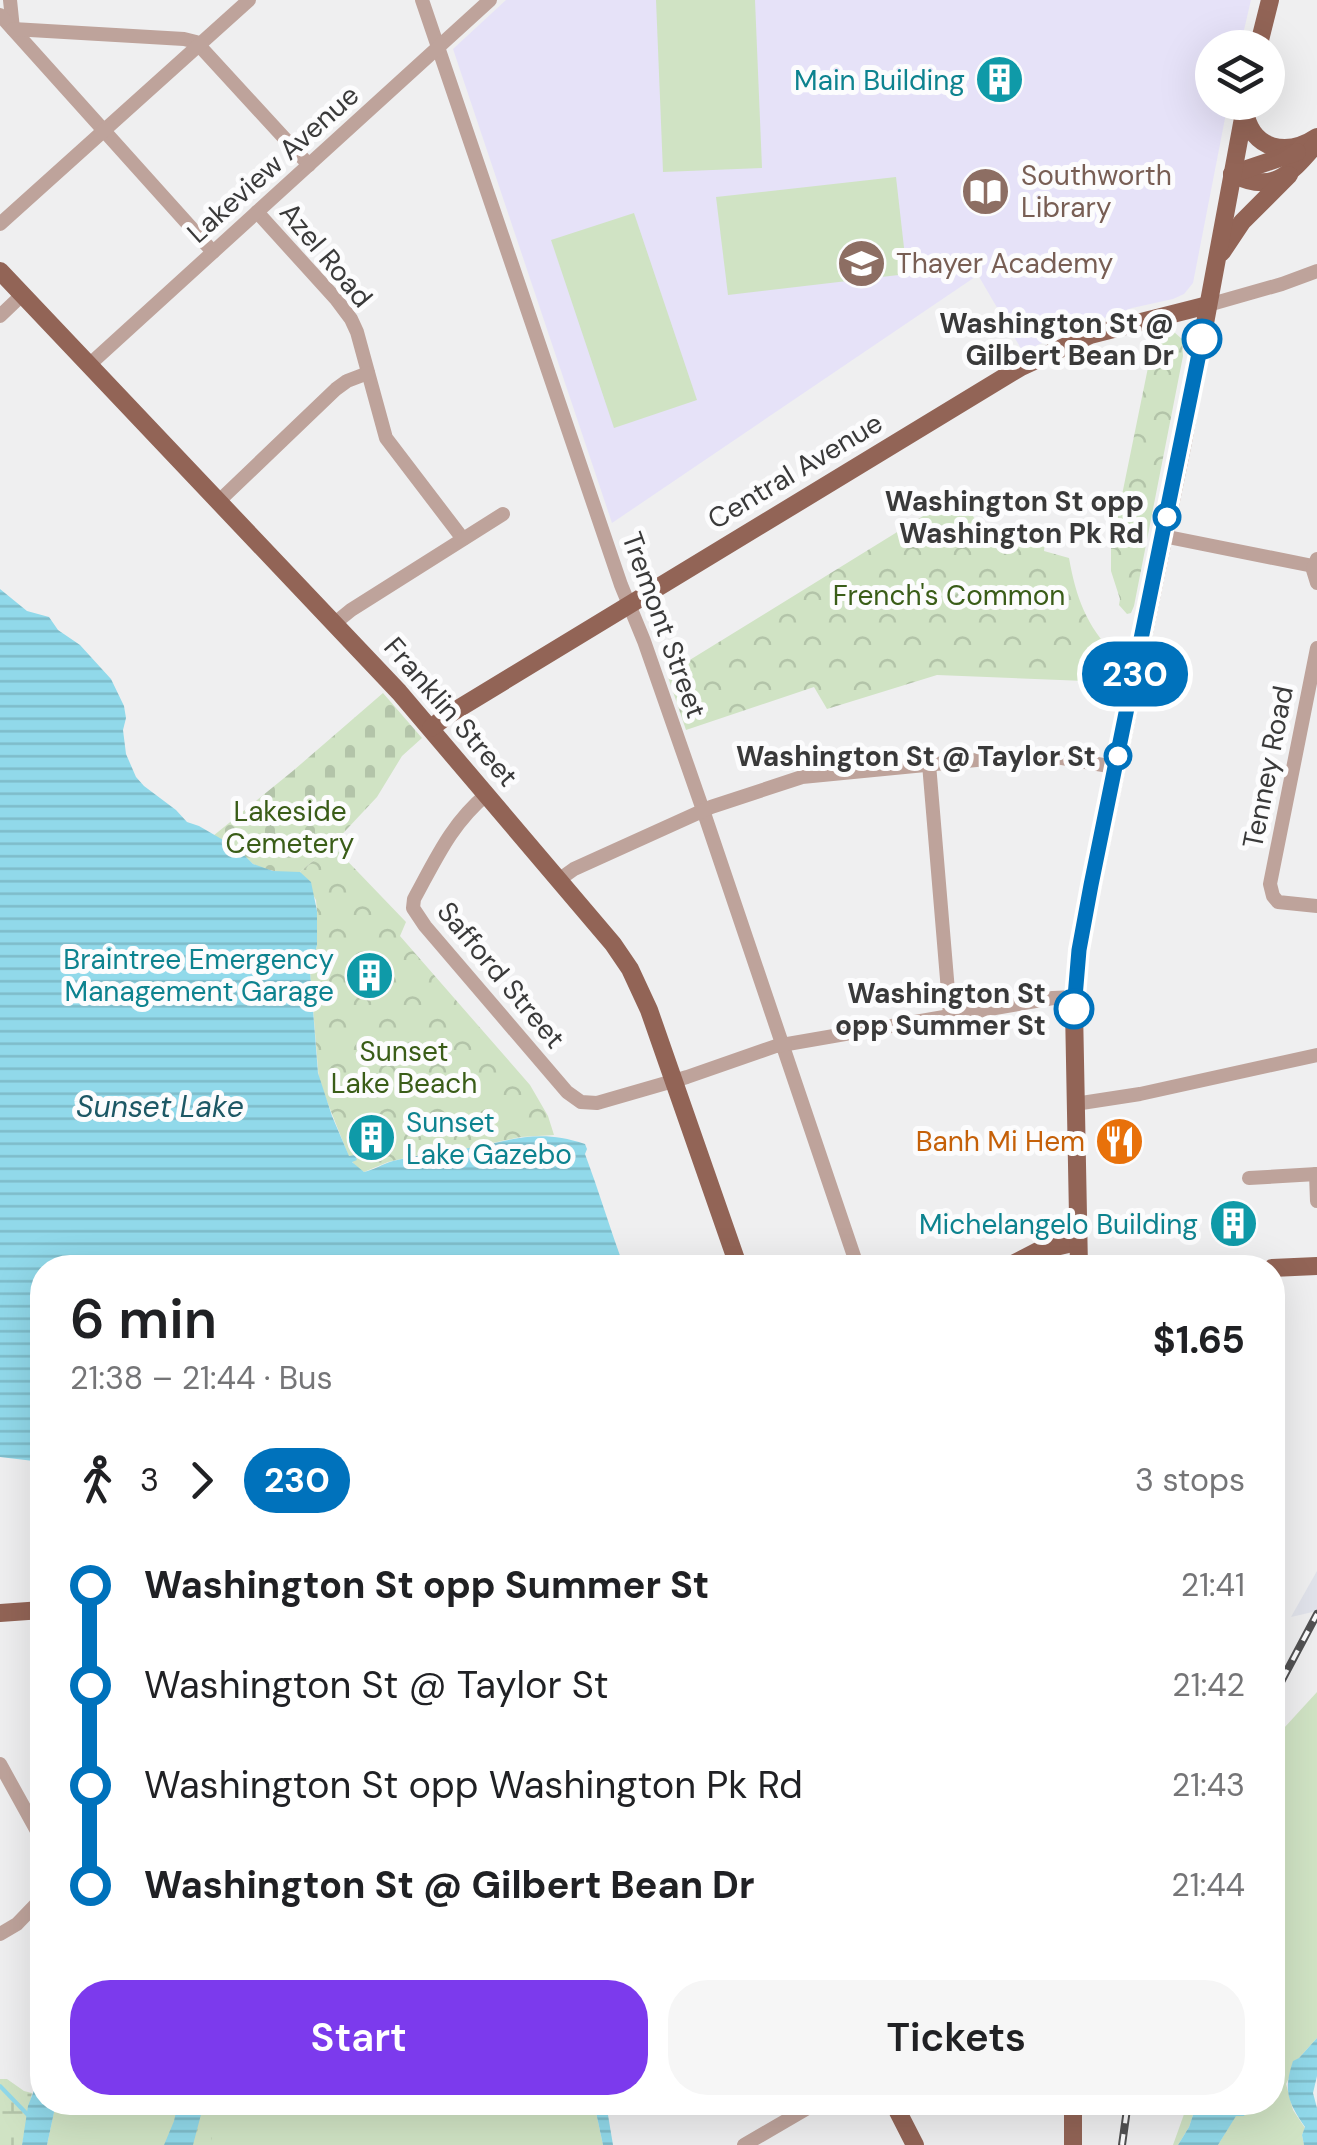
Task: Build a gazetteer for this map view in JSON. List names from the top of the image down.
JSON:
{
  "streets": {
    "main road": ["Central Avenue", "Franklin Street"],
    "street": [
      "Lakeview Avenue",
      "Azel Road",
      "Tremont Street",
      "Tenney Road",
      "Safford Street"
    ]
  },
  "crossings": [
    ["Lakeview Avenue", "Azel Road"],
    ["Lakeview Avenue", "Tremont Street"],
    ["Lakeview Avenue", "Franklin Street"],
    ["Central Avenue", "Tremont Street"],
    ["Central Avenue", "Franklin Street"],
    ["Franklin Street", "Safford Street"]
  ],
  "water": ["Sunset Lake"],
  "parks": ["French's Common", "Lakeside Cemetery", "Sunset Lake Beach"],
  "places": {
    "building": [
      "Main Building",
      "Braintree Emergency Management Garage",
      "Sunset Lake Gazebo",
      "Michelangelo Building"
    ],
    "library": ["Southworth Library"],
    "school or university": ["Thayer Academy"],
    "other": [
      "Washington St @ Gilbert Bean Dr",
      "Washington St opp Washington Pk Rd",
      "Washington St @ Taylor St",
      "Washington St opp Summer St"
    ],
    "restaurant": ["Banh Mi Hem"]
  },
  "lines": ["bus line 230"],
  "page": {
    "on_map": "230",
    "heading": ["6 min", "21:38 – 21:44 · Bus", "$1.65"],
    "legs": ["3", "230", "3 stops"],
    "list": [
      {
        "name": "Washington St opp Summer St",
        "value": "21:41"
      },
      {
        "name": "Washington St @ Taylor St",
        "value": "21:42"
      },
      {
        "name": "Washington St opp Washington Pk Rd",
        "value": "21:43"
      },
      {
        "name": "Washington St @ Gilbert Bean Dr",
        "value": "21:44"
      }
    ],
    "buttons": ["Start", "Tickets"]
  }
}
